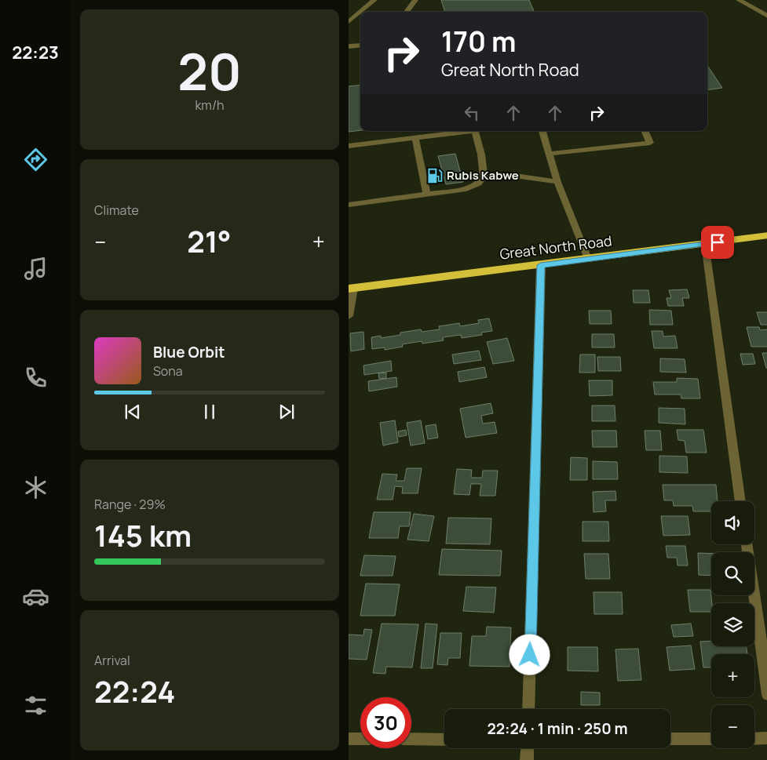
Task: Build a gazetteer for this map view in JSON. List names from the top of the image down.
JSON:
{
  "streets": {
    "highway": ["Great North Road"]
  },
  "places": {
    "fuel station": ["Rubis Kabwe"]
  },
  "page": {
    "tabs": "22:23",
    "tile": [
      ["20", "km/h"],
      "Climate",
      ["Range · 29%", "145 km"],
      ["Arrival", "22:24"]
    ],
    "turn": ["170 m", "Great North Road"],
    "heat": ["−", "21°", "+"],
    "song": ["Blue Orbit", "Sona"],
    "map_buttons": ["+", "−"],
    "limit": "30",
    "trip": "22:24 · 1 min · 250 m"
  }
}
